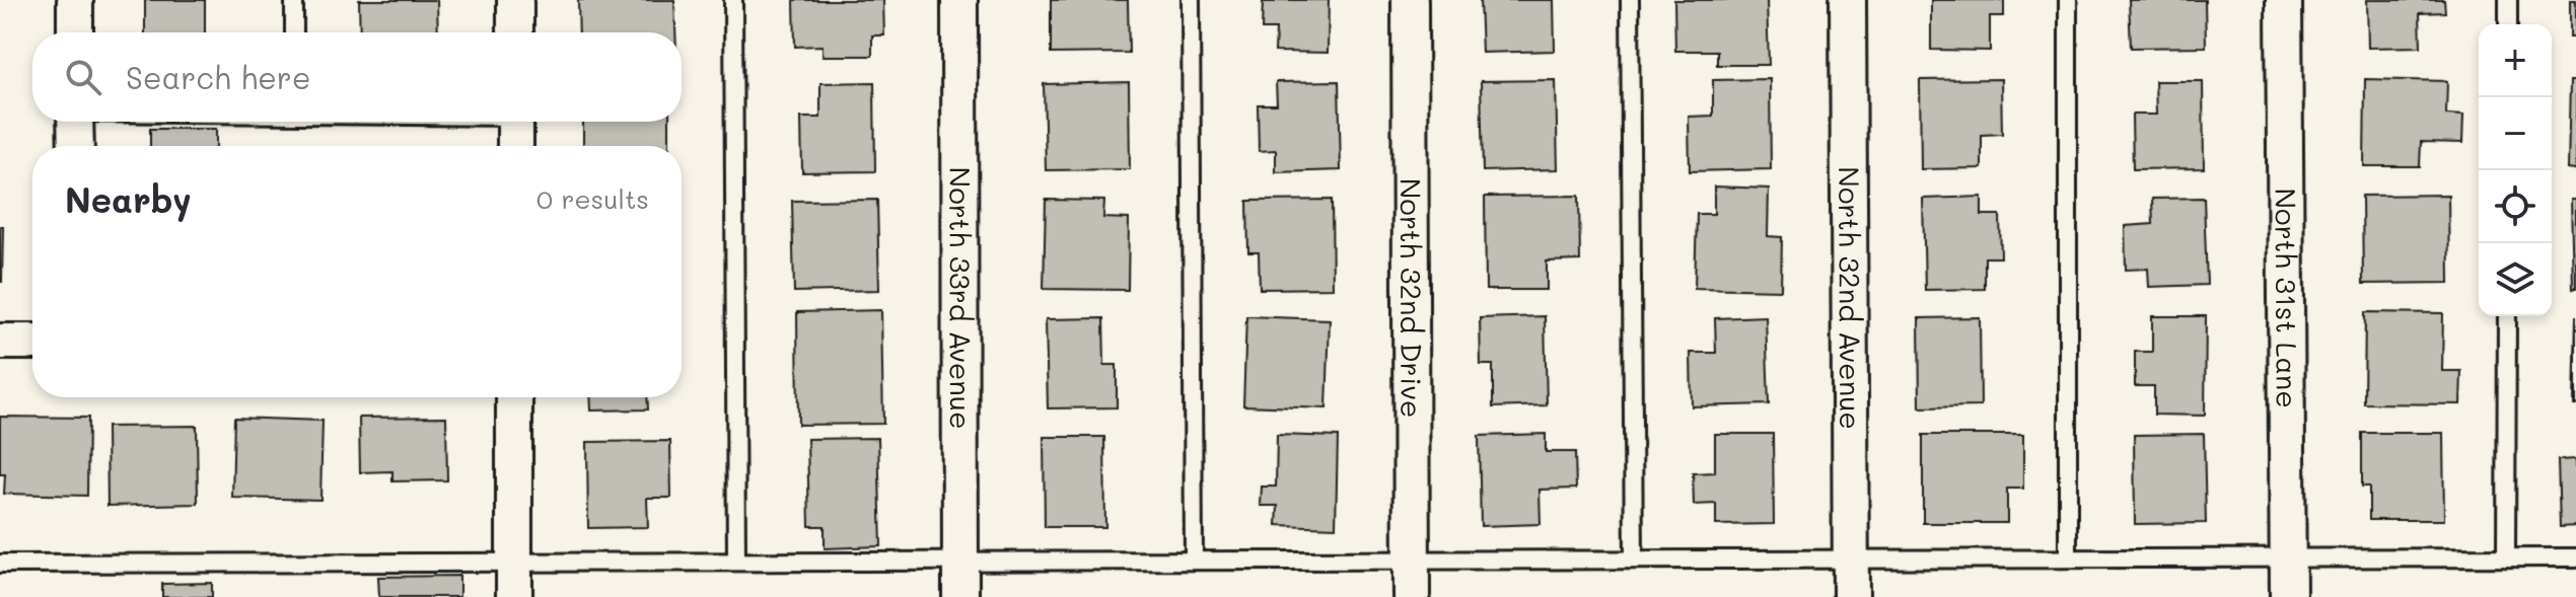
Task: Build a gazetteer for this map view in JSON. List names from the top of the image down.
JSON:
{
  "streets": {
    "street": [
      "North 33rd Avenue",
      "North 32nd Drive",
      "North 32nd Avenue",
      "North 31st Lane"
    ]
  },
  "page": {
    "map_buttons": ["+", "−"],
    "search": "Search here",
    "heading": ["Nearby", "0 results"]
  }
}
